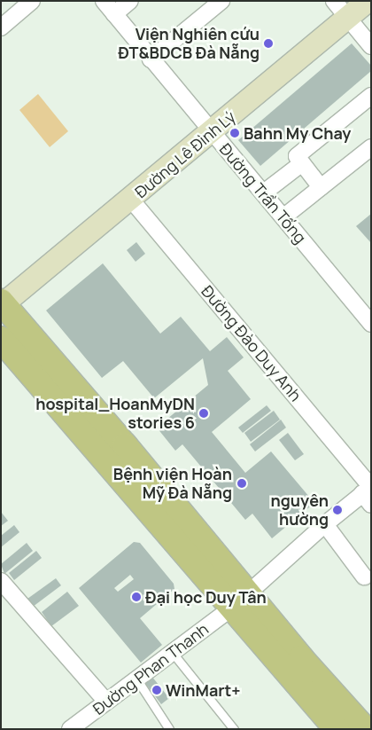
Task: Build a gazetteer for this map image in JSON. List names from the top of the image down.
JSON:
{
  "streets": {
    "main road": ["Đường Lê Đình Lý"],
    "street": ["Đường Trần Tống", "Đường Đào Duy Anh", "Đường Phan Thanh"]
  },
  "crossings": [
    ["Đường Lê Đình Lý", "Đường Trần Tống"],
    ["Đường Lê Đình Lý", "Đường Đào Duy Anh"],
    ["Đường Đào Duy Anh", "Đường Phan Thanh"]
  ],
  "places": [
    "Viện Nghiên cứu ĐT&BDCB Đà Nẵng",
    "Bahn My Chay",
    "hospital_HoanMyDN stories 6",
    "Bệnh viện Hoàn Mỹ Đà Nẵng",
    "nguyên hường",
    "Đại học Duy Tân",
    "WinMart+"
  ]
}
